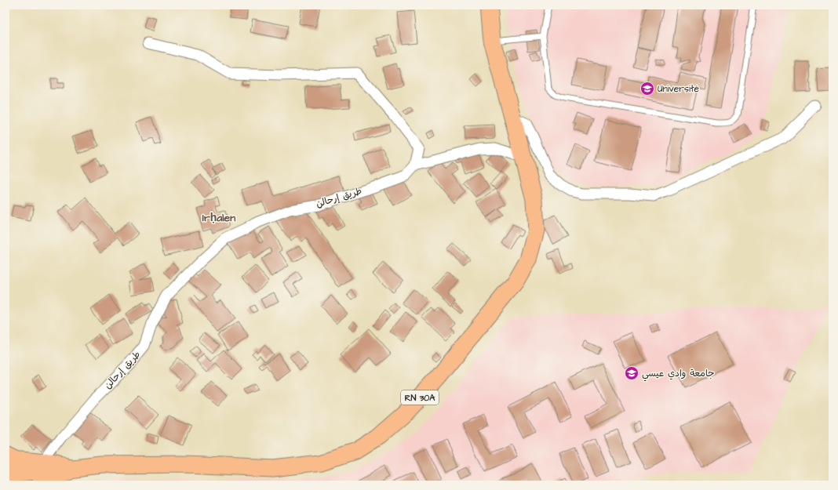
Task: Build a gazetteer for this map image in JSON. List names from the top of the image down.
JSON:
{
  "streets": {
    "main road": ["RN 30A"],
    "street": ["طريق إرحالن"]
  },
  "districts": ["Irḥalen"],
  "places": {
    "school or university": ["Université", "جامعة وادي عيسي"]
  }
}
